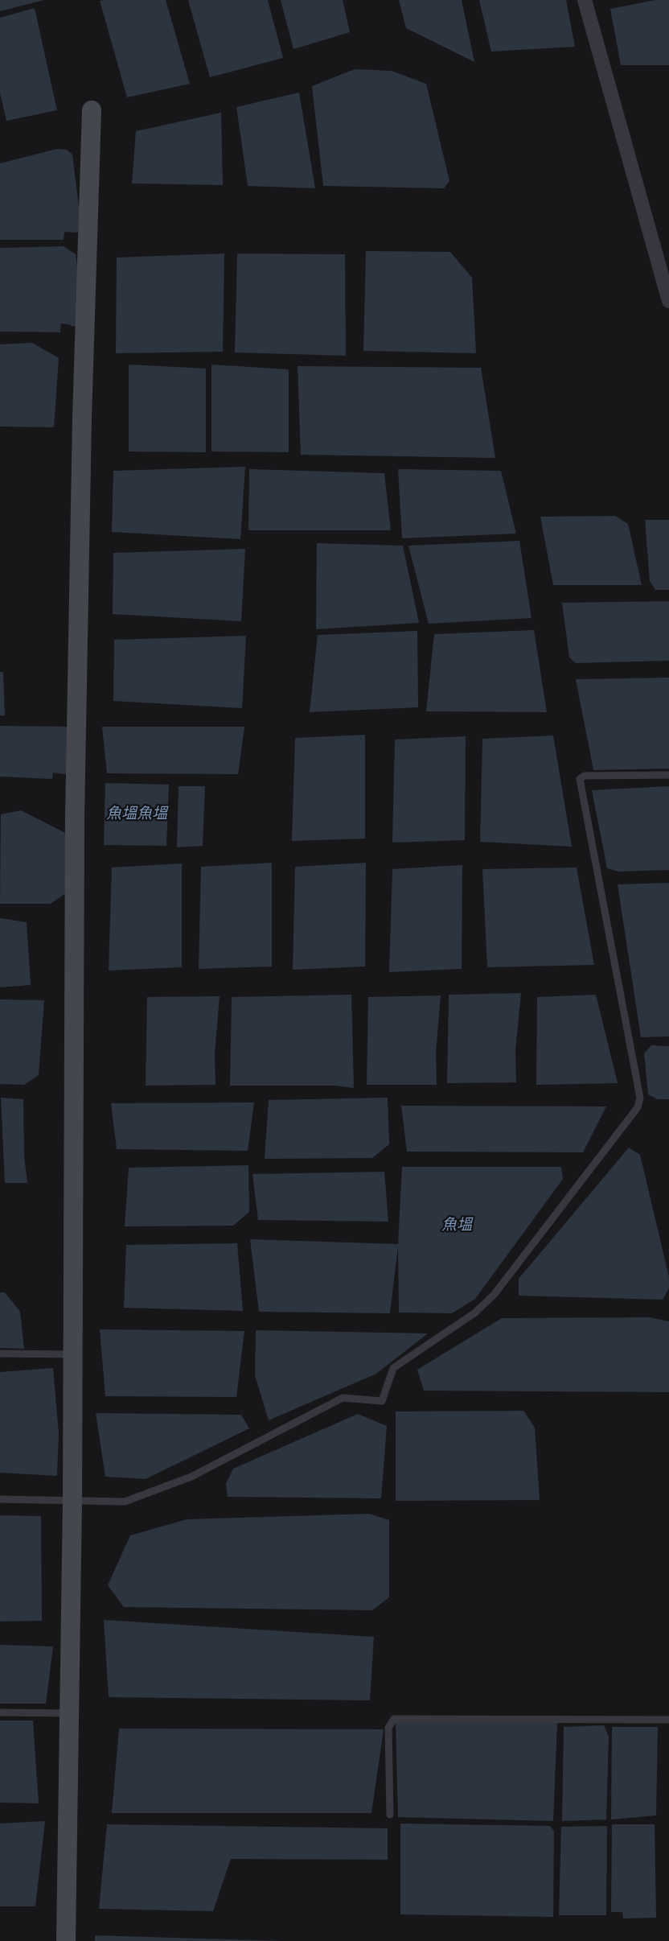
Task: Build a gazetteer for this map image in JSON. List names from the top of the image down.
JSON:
{
  "water": ["魚塭魚塭", "魚塭"]
}
